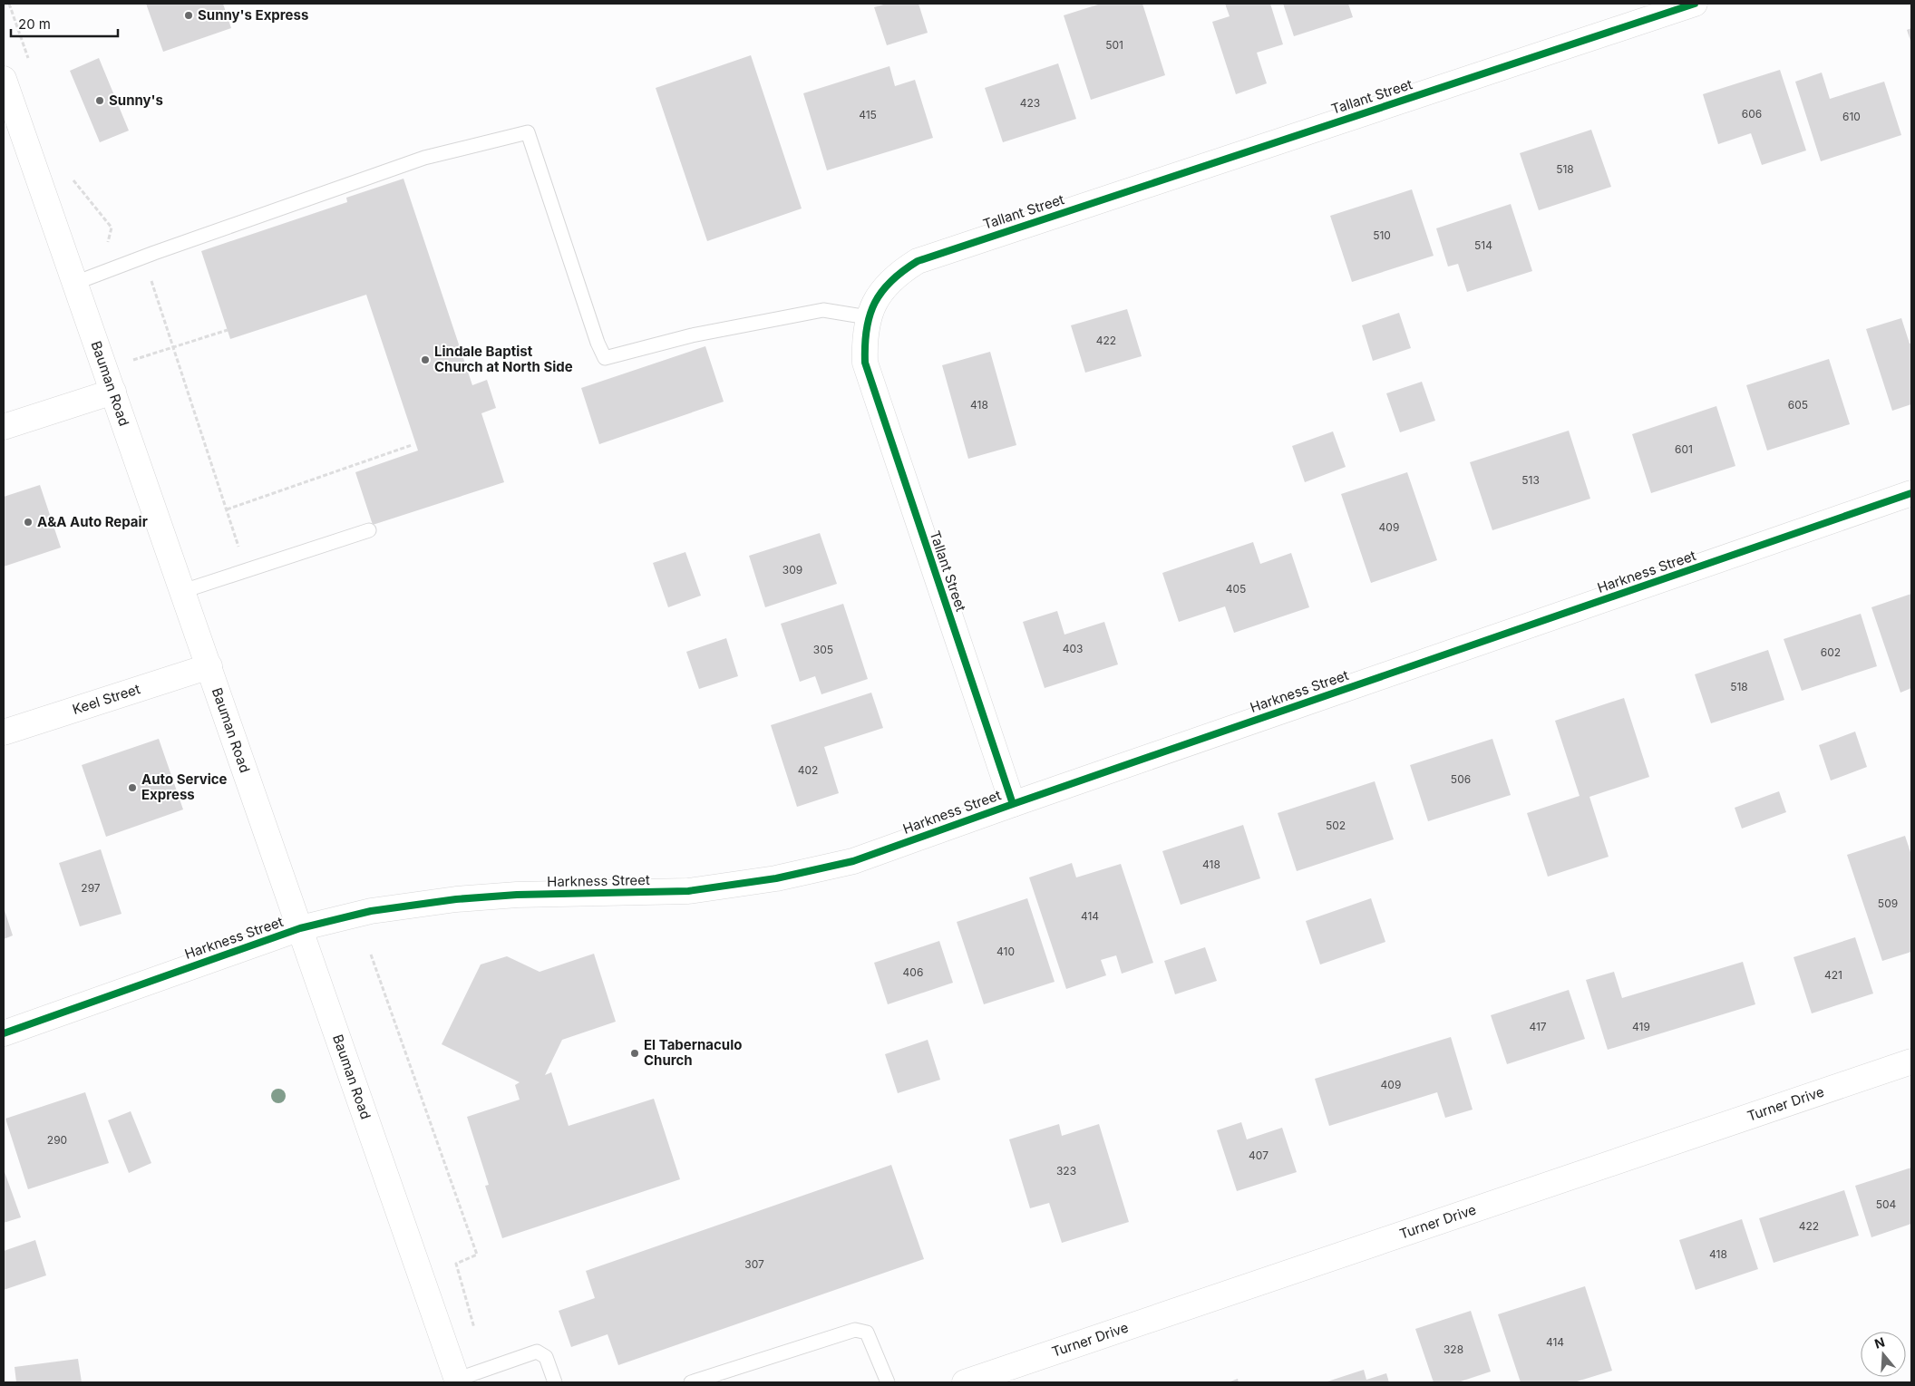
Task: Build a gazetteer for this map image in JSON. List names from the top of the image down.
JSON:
{
  "streets": {
    "street": [
      "Tallant Street",
      "Bauman Road",
      "Harkness Street",
      "Keel Street",
      "Turner Drive"
    ]
  },
  "crossings": [
    ["Tallant Street", "Harkness Street"],
    ["Bauman Road", "Harkness Street"],
    ["Bauman Road", "Keel Street"]
  ],
  "places": [
    "Sunny's Express",
    "Sunny's",
    "Lindale Baptist Church at North Side",
    "A&A Auto Repair",
    "Auto Service Express",
    "El Tabernaculo Church"
  ],
  "house_numbers": [
    "501",
    "423",
    "606",
    "415",
    "610",
    "518",
    "510",
    "514",
    "422",
    "418",
    "605",
    "601",
    "513",
    "409",
    "309",
    "405",
    "403",
    "305",
    "602",
    "518",
    "402",
    "506",
    "502",
    "418",
    "297",
    "509",
    "414",
    "410",
    "406",
    "421",
    "417",
    "419",
    "409",
    "290",
    "407",
    "323",
    "504",
    "422",
    "418",
    "307",
    "414",
    "328"
  ],
  "scale_bar": "20 m",
  "north": "top"
}
